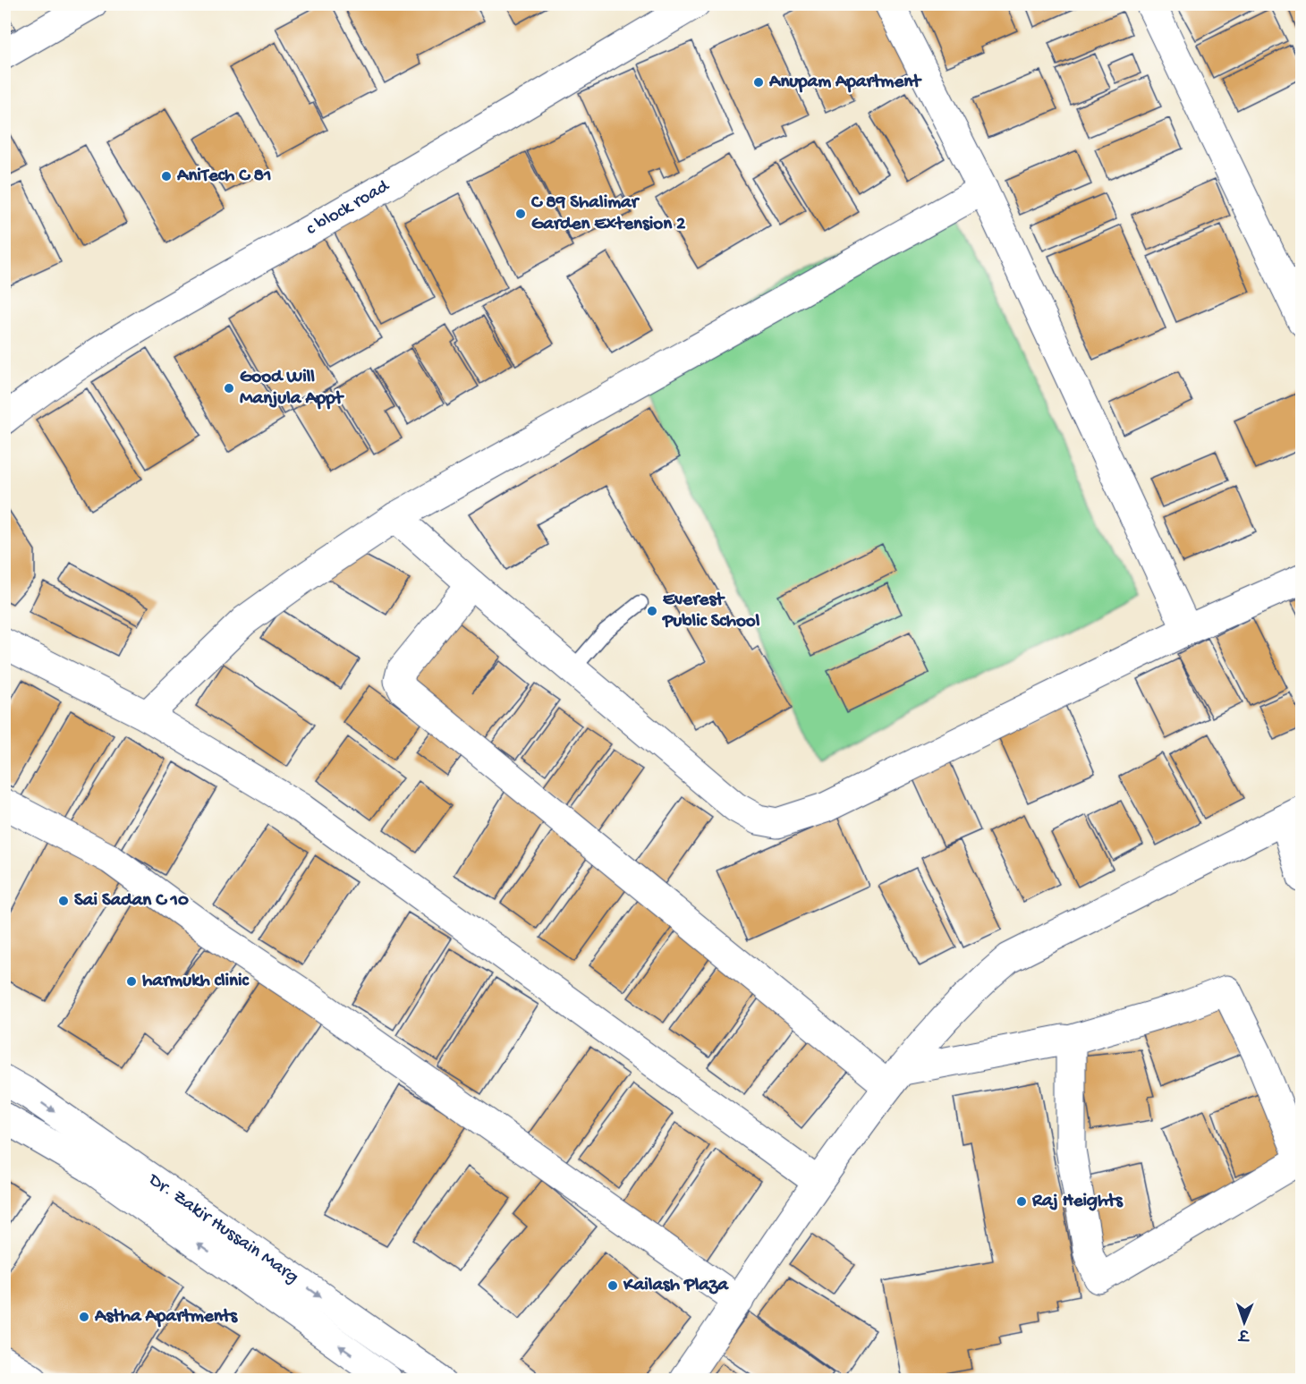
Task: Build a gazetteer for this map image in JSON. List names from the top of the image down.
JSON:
{
  "streets": {
    "street": ["c block road", "Dr. Zakir Hussain Marg"]
  },
  "places": [
    "Anupam Apartment",
    "AniTech C 81",
    "C 89 Shalimar Garden Extension 2",
    "Good Will Manjula Appt",
    "Everest Public School",
    "Sai Sadan C 10",
    "harmukh clinic",
    "Raj Heights",
    "Kailash Plaza",
    "Astha Apartments"
  ],
  "north": "bottom"
}
